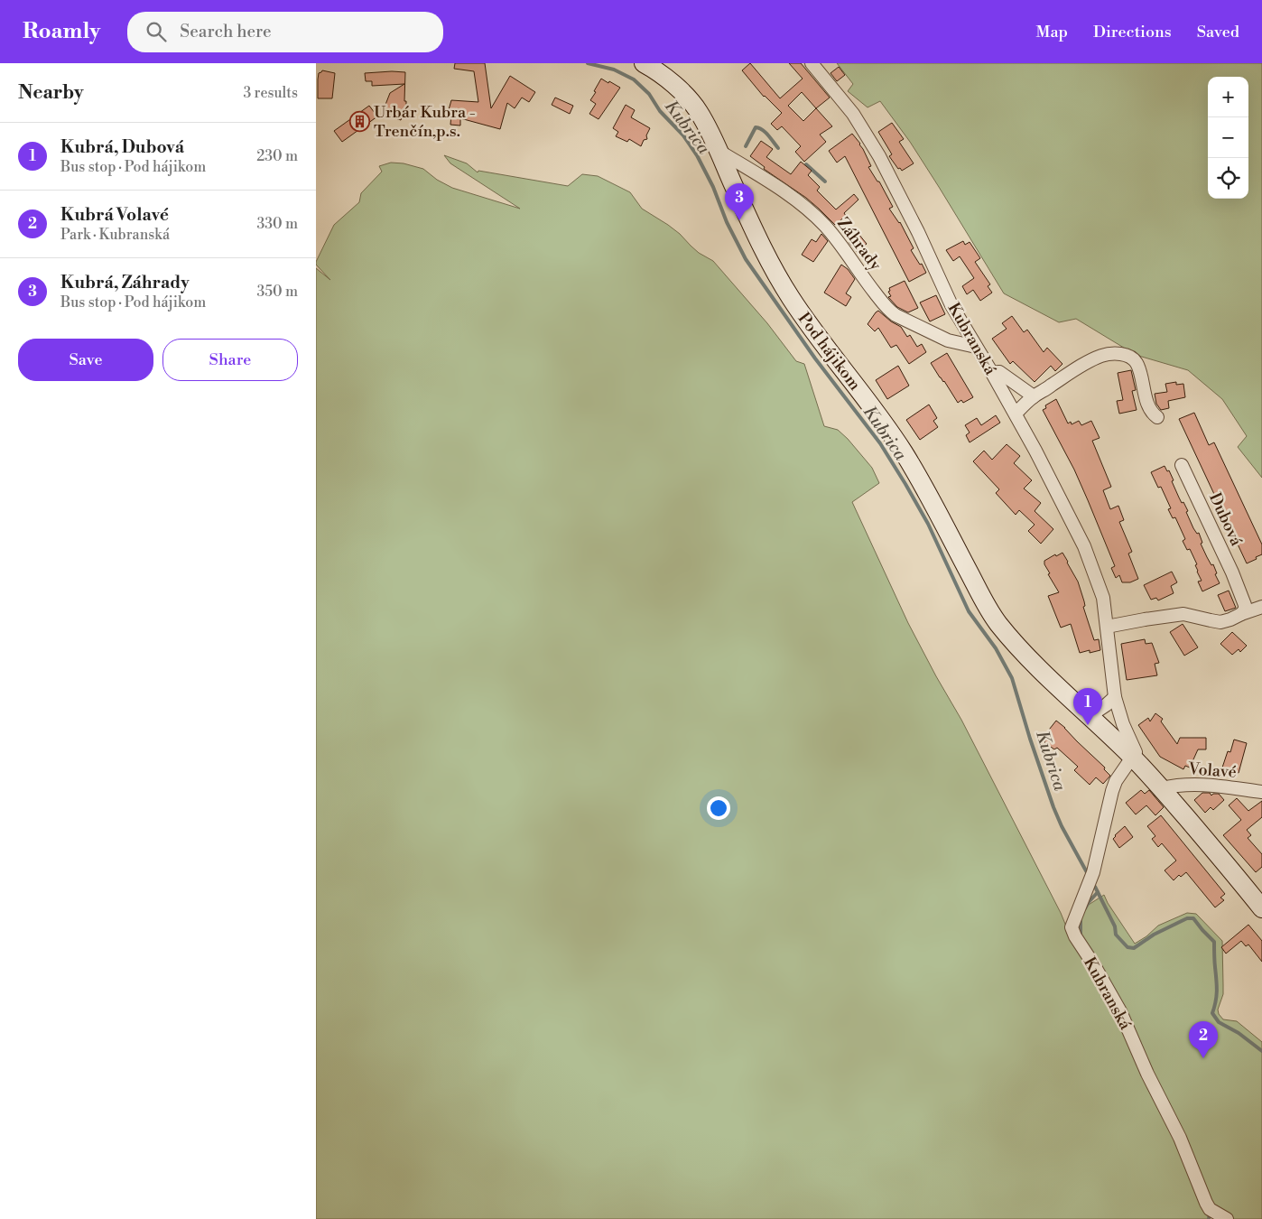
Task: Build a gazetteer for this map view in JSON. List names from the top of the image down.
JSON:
{
  "streets": {
    "street": [
      "Záhrady",
      "Kubranská",
      "Pod hájikom",
      "Dubová",
      "Volavé"
    ]
  },
  "crossings": [
    ["Záhrady", "Kubranská"],
    ["Záhrady", "Pod hájikom"],
    ["Kubranská", "Pod hájikom"]
  ],
  "water": ["Kubrica"],
  "places": {
    "building": ["Urbár Kubra - Trenčín,p.s."]
  },
  "page": {
    "header": "Roamly",
    "search": "Search here",
    "nav": ["Map", "Directions", "Saved"],
    "heading": ["Nearby", "3 results"],
    "map_buttons": ["+", "−"],
    "list": [
      {
        "mark": "1",
        "name": "Kubrá, Dubová",
        "note": "Bus stop · Pod hájikom",
        "value": "230 m"
      },
      {
        "mark": "2",
        "name": "Kubrá Volavé",
        "note": "Park · Kubranská",
        "value": "330 m"
      },
      {
        "mark": "3",
        "name": "Kubrá, Záhrady",
        "note": "Bus stop · Pod hájikom",
        "value": "350 m"
      }
    ],
    "pins": ["3", "1", "2"],
    "buttons": ["Save", "Share"]
  }
}
